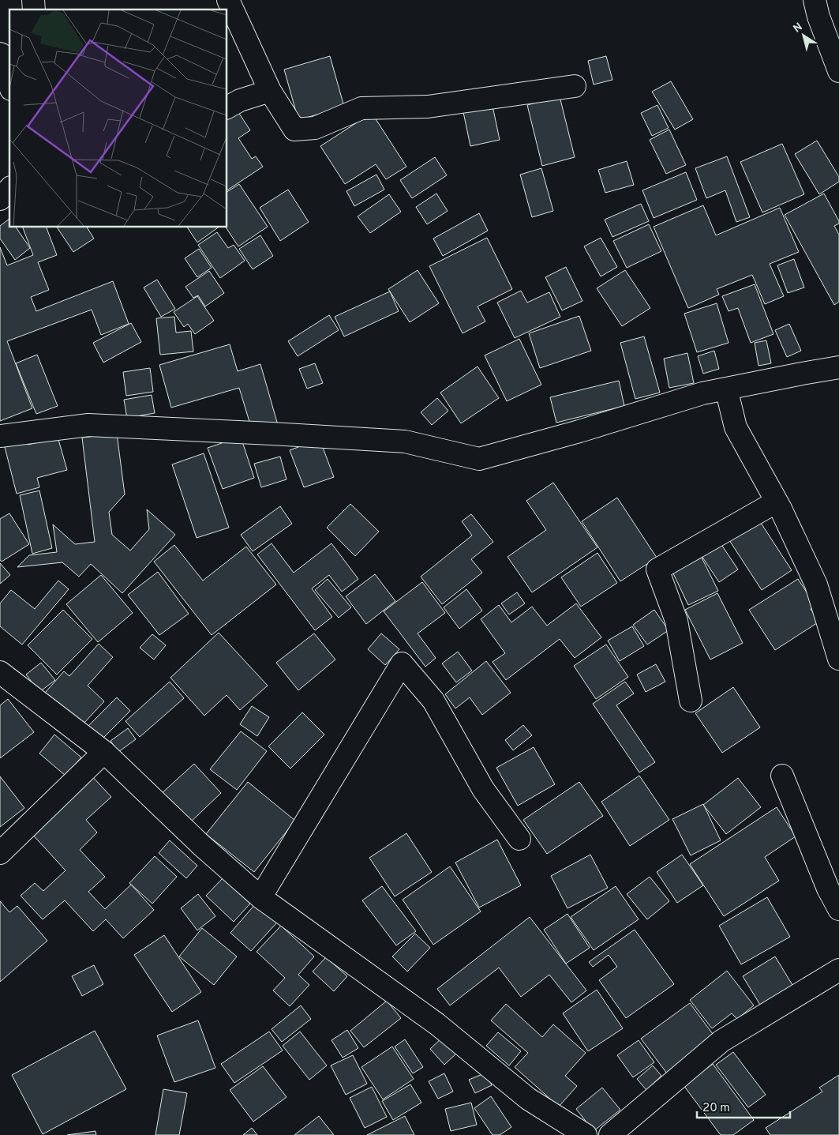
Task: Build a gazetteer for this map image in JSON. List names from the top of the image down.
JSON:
{
  "scale_bar": "20 m",
  "north": "top left"
}
